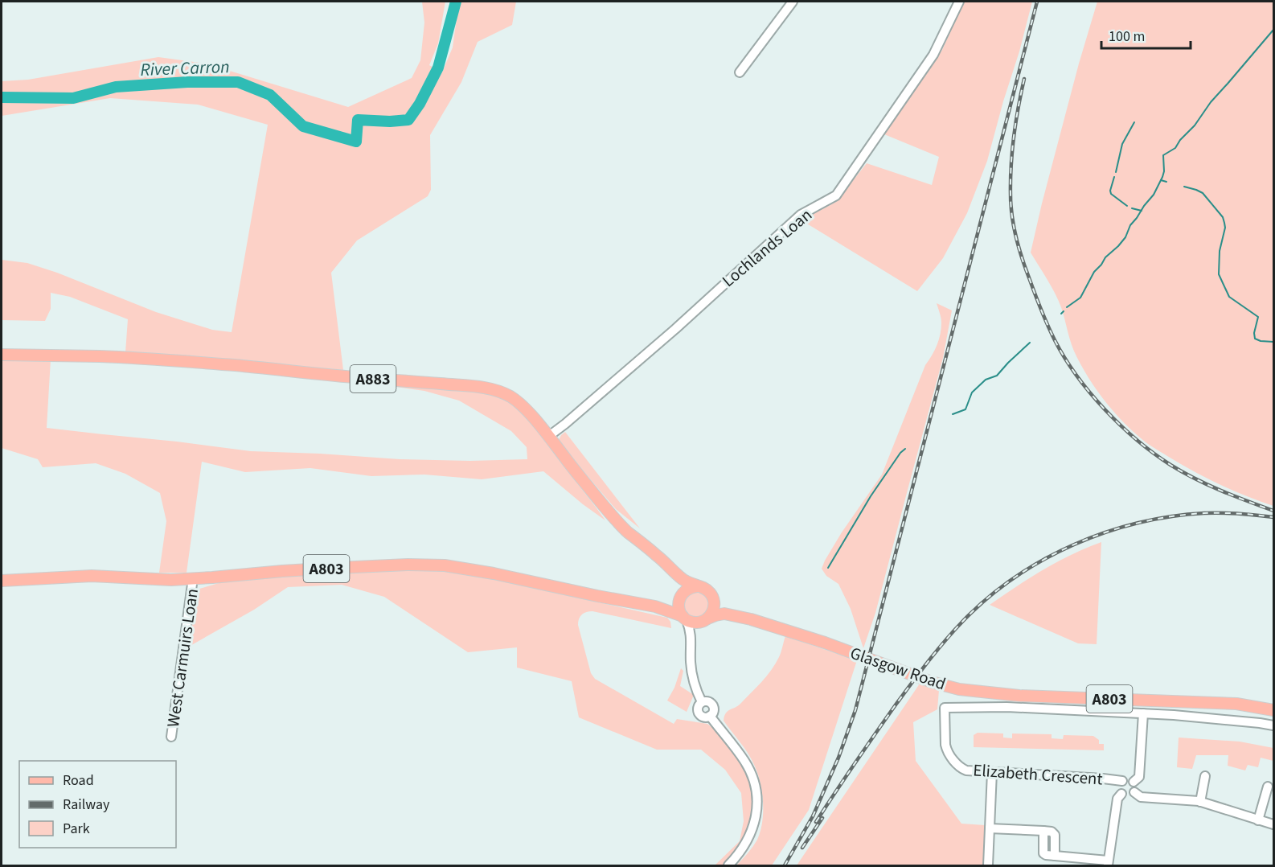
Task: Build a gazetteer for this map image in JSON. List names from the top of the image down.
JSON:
{
  "streets": {
    "main road": ["A883", "A803", "Glasgow Road"],
    "street": ["Lochlands Loan", "West Carmuirs Loan", "Elizabeth Crescent"]
  },
  "crossings": [
    ["Lochlands Loan", "A883"],
    ["A803", "West Carmuirs Loan"],
    ["A803", "Glasgow Road"],
    ["Glasgow Road", "Elizabeth Crescent"]
  ],
  "water": ["River Carron"],
  "legend": ["Road", "Railway", "Park"],
  "scale_bar": "100 m"
}
